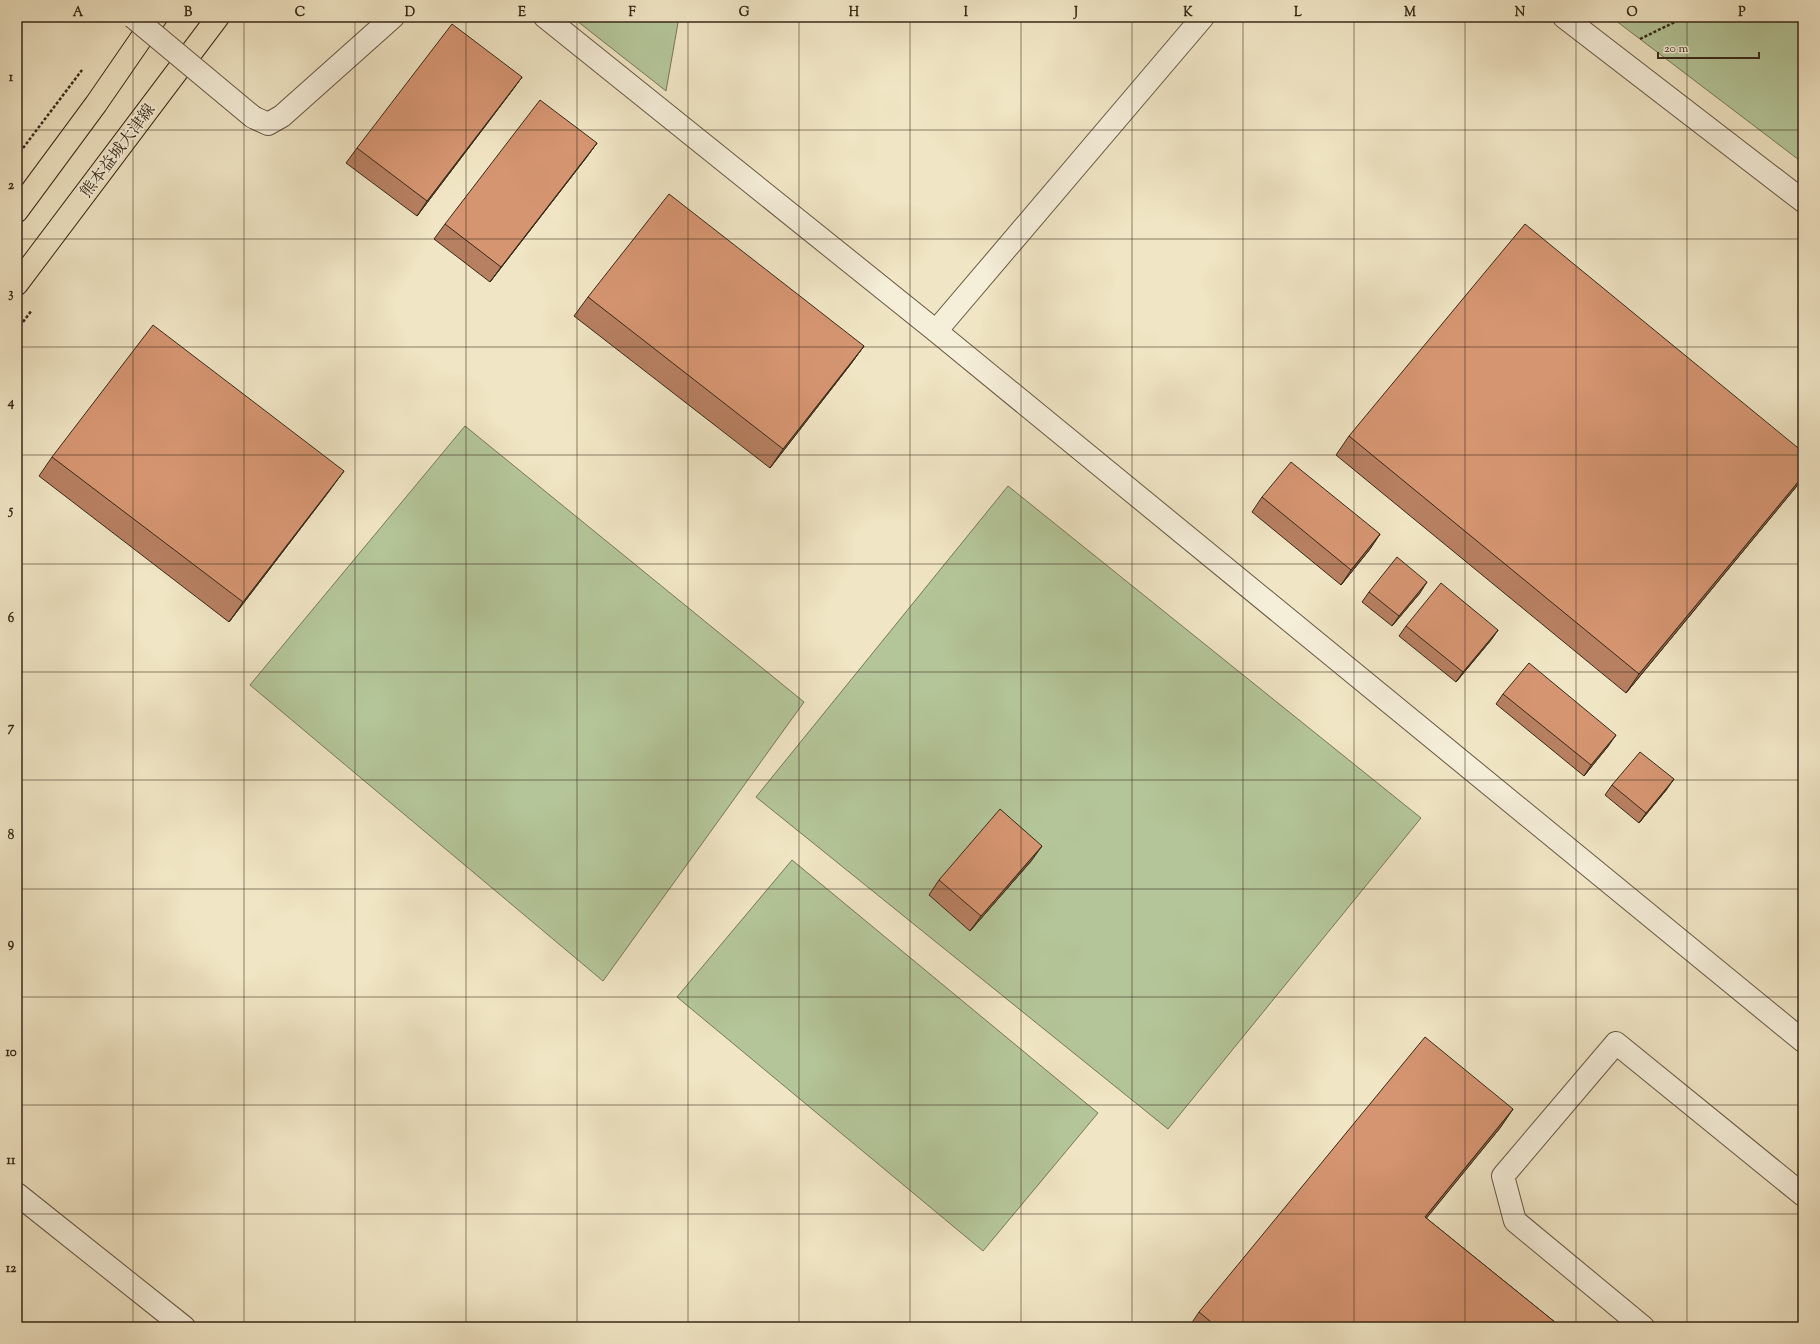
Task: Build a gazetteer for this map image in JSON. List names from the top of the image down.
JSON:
{
  "streets": {
    "main road": ["熊本益城大津線"]
  },
  "scale_bar": "20 m",
  "grid": {
    "columns": [
      "A",
      "B",
      "C",
      "D",
      "E",
      "F",
      "G",
      "H",
      "I",
      "J",
      "K",
      "L",
      "M",
      "N",
      "O",
      "P"
    ],
    "rows": [
      "1",
      "2",
      "3",
      "4",
      "5",
      "6",
      "7",
      "8",
      "9",
      "10",
      "11",
      "12"
    ]
  }
}
